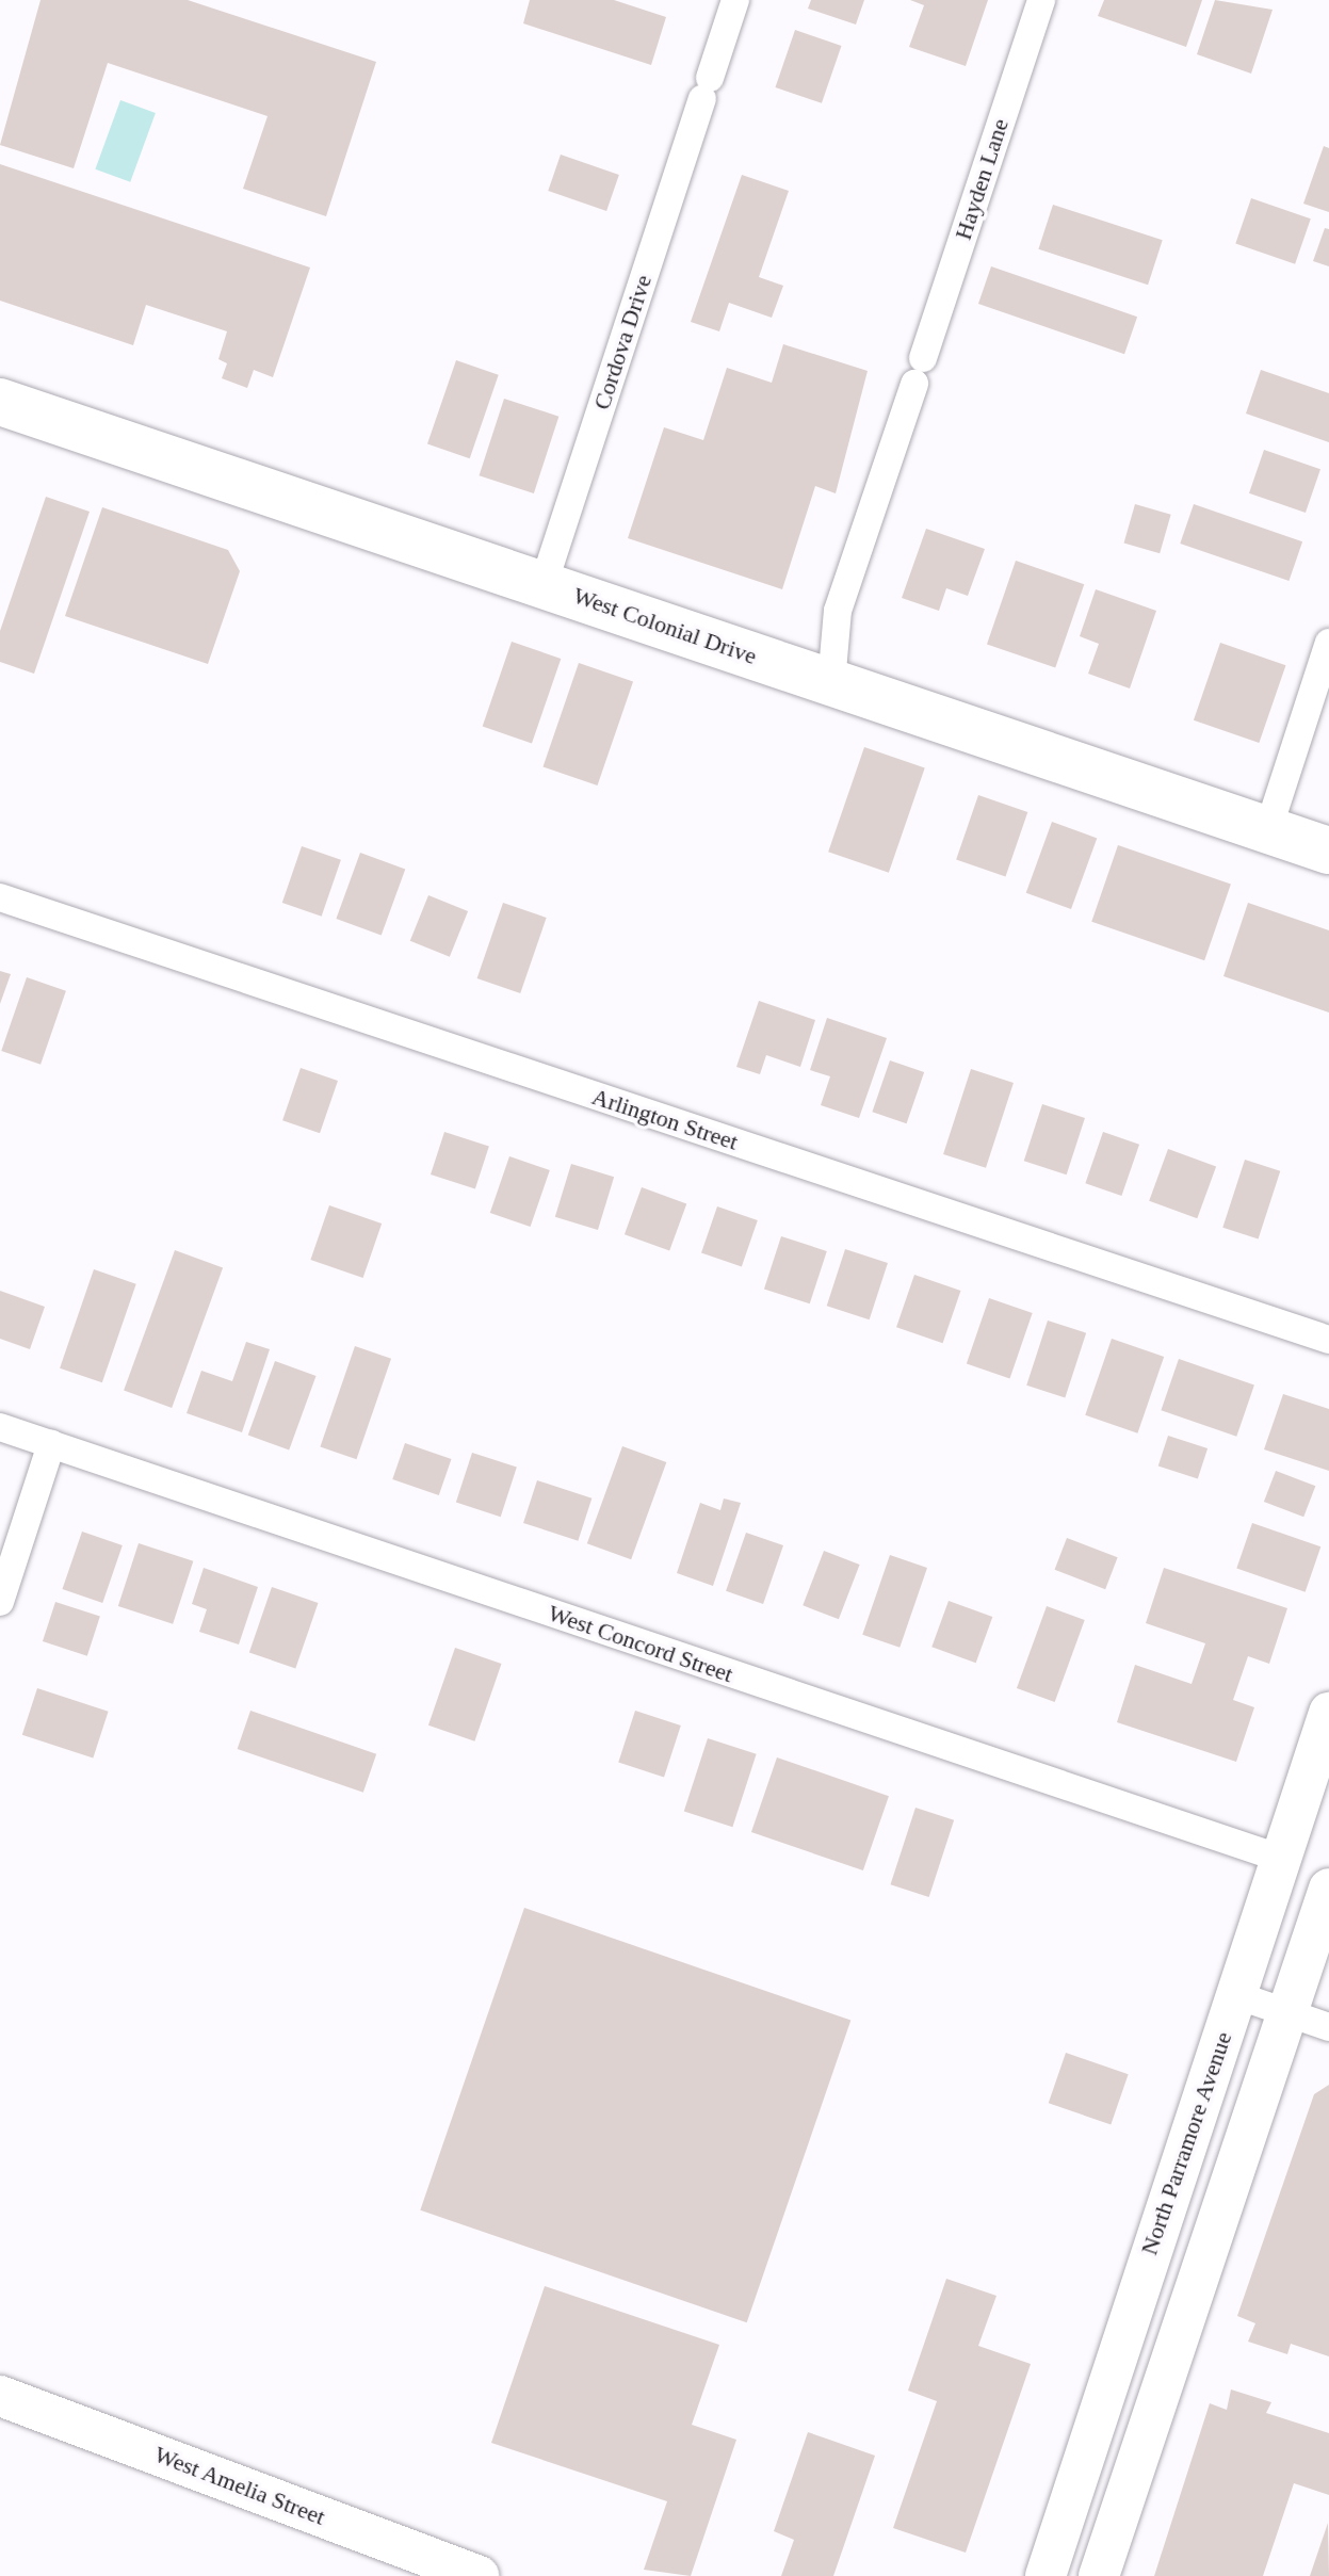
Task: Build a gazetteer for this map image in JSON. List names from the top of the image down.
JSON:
{
  "streets": {
    "highway": ["West Colonial Drive"],
    "street": [
      "Hayden Lane",
      "Cordova Drive",
      "Arlington Street",
      "West Concord Street",
      "North Parramore Avenue",
      "West Amelia Street"
    ]
  },
  "crossings": [
    ["Hayden Lane", "West Colonial Drive"],
    ["Cordova Drive", "West Colonial Drive"],
    ["West Concord Street", "North Parramore Avenue"]
  ]
}
